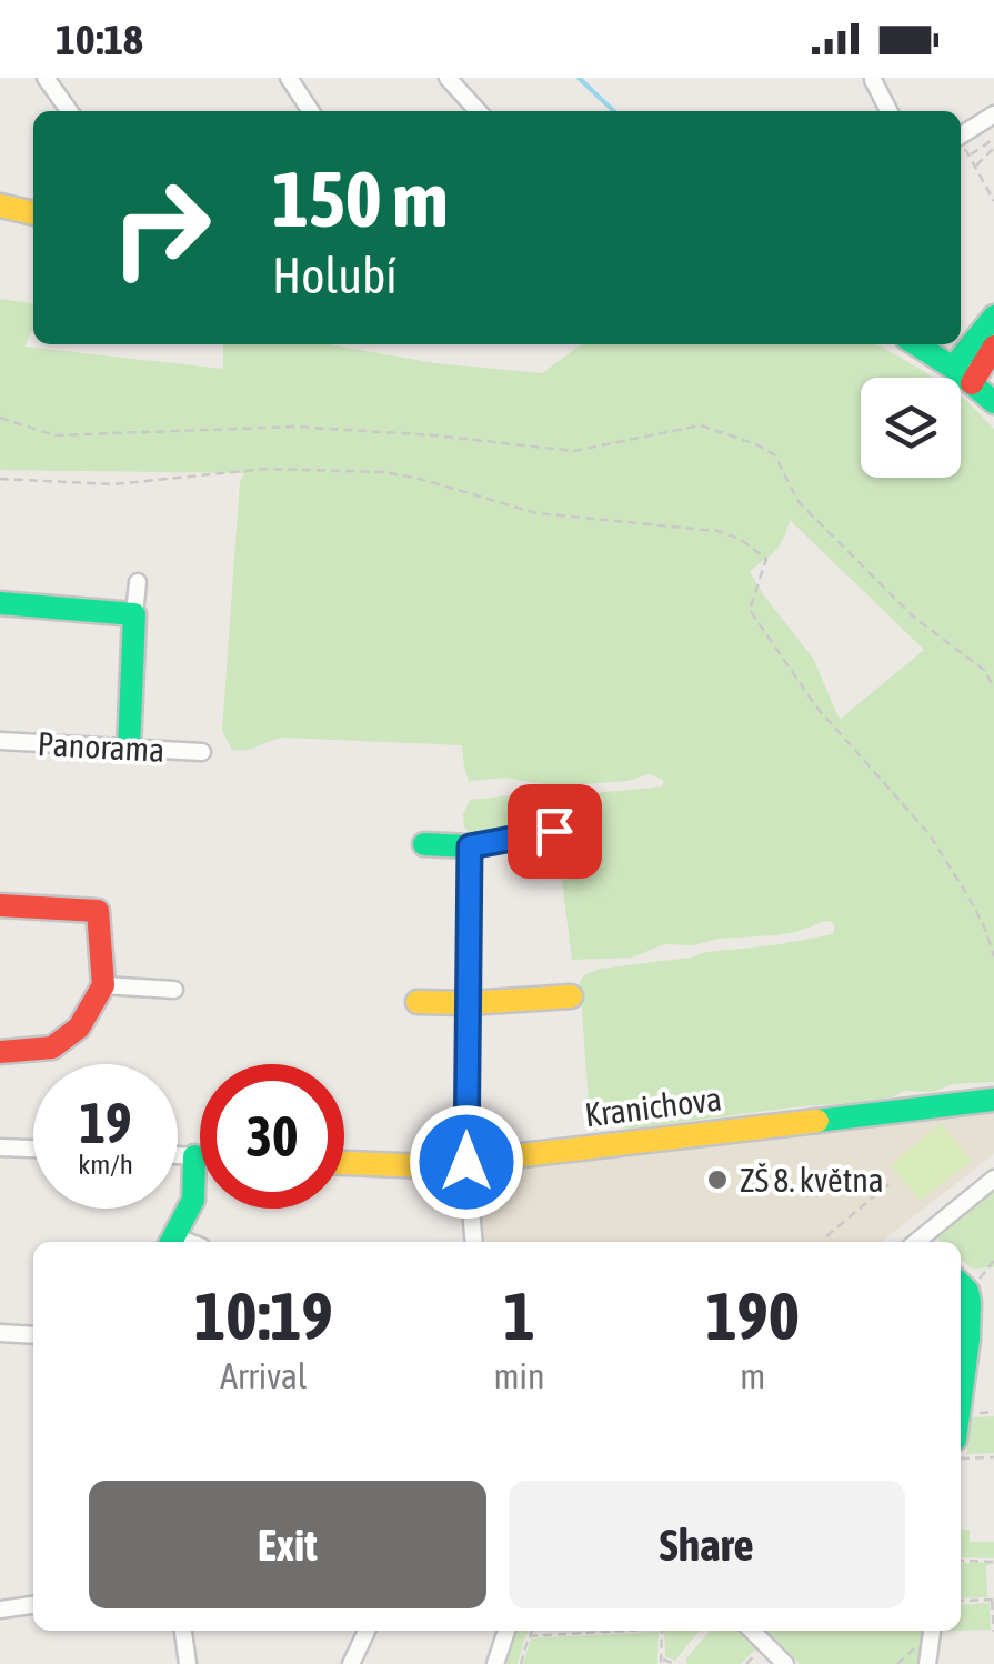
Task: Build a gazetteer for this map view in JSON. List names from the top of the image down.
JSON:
{
  "streets": {
    "street": ["Panorama", "Kranichova"]
  },
  "places": ["ZŠ 8. května"],
  "page": {
    "status": "10:18",
    "turn": ["150 m", "Holubí"],
    "speed": "19 km/h",
    "limit": "30",
    "eta": [
      "10:19",
      "Arrival",
      "1",
      "min",
      "190",
      "m"
    ],
    "buttons": ["Exit", "Share"]
  }
}
